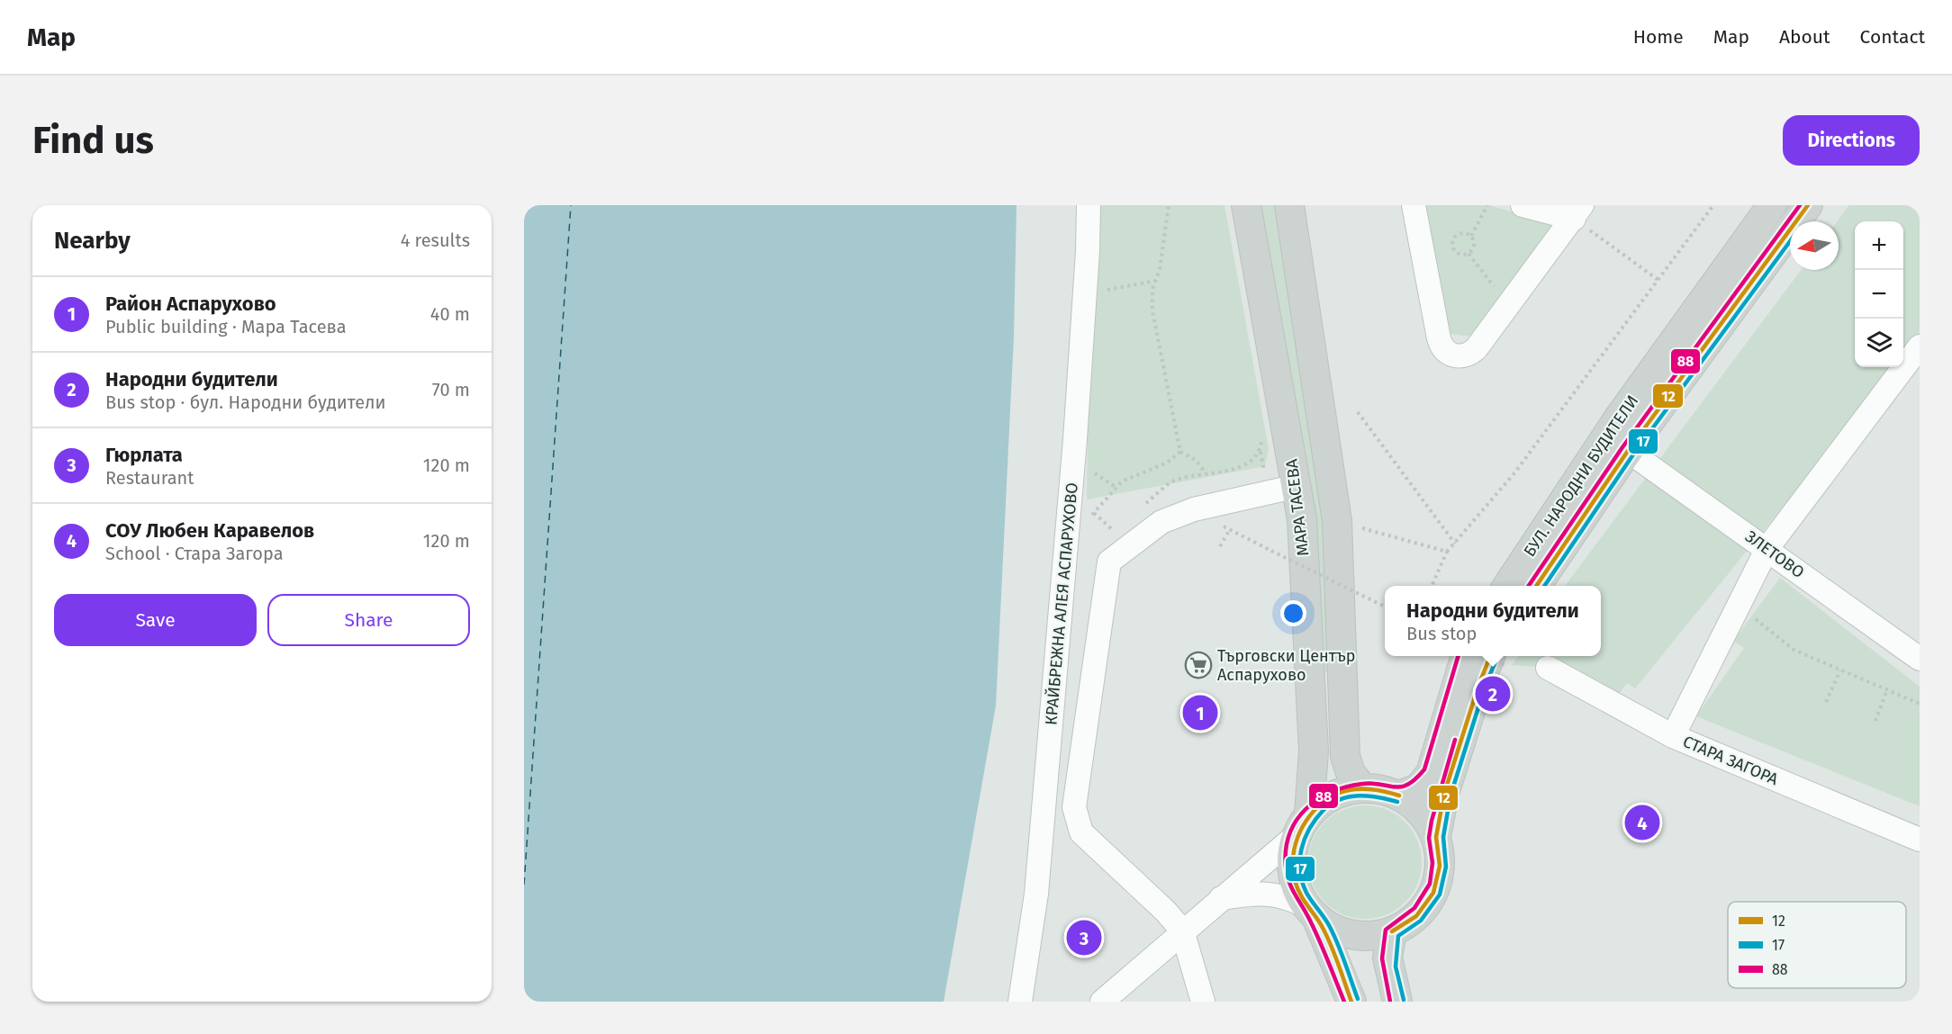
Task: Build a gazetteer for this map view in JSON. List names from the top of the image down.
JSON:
{
  "streets": {
    "main road": ["БУЛ. НАРОДНИ БУДИТЕЛИ", "МАРА ТАСЕВА"],
    "street": ["ЗЛЕТОВО", "КРАЙБРЕЖНА АЛЕЯ АСПАРУХОВО", "СТАРА ЗАГОРА"]
  },
  "crossings": [
    ["БУЛ. НАРОДНИ БУДИТЕЛИ", "ЗЛЕТОВО"]
  ],
  "places": {
    "supermarket": ["Търговски Център Аспарухово"]
  },
  "lines": ["transit line 12", "transit line 88", "transit line 17"],
  "legend": ["12", "17", "88"],
  "north": "left",
  "page": {
    "header": "Map",
    "nav": [
      "Home",
      "Map",
      "About",
      "Contact"
    ],
    "buttons": [
      "Directions",
      ["Save", "Share"]
    ],
    "title": "Find us",
    "heading": ["Nearby", "4 results"],
    "map_buttons": ["+", "−"],
    "list": [
      {
        "mark": "1",
        "name": "Район Аспарухово",
        "note": "Public building · Мара Тасева",
        "value": "40 m"
      },
      {
        "mark": "2",
        "name": "Народни будители",
        "note": "Bus stop · бул. Народни будители",
        "value": "70 m"
      },
      {
        "mark": "3",
        "name": "Гюрлата",
        "note": "Restaurant",
        "value": "120 m"
      },
      {
        "mark": "4",
        "name": "СОУ Любен Каравелов",
        "note": "School · Стара Загора",
        "value": "120 m"
      }
    ],
    "popup": ["Народни будители", "Bus stop"],
    "pins": [
      "2",
      "1",
      "4",
      "3"
    ]
  }
}
